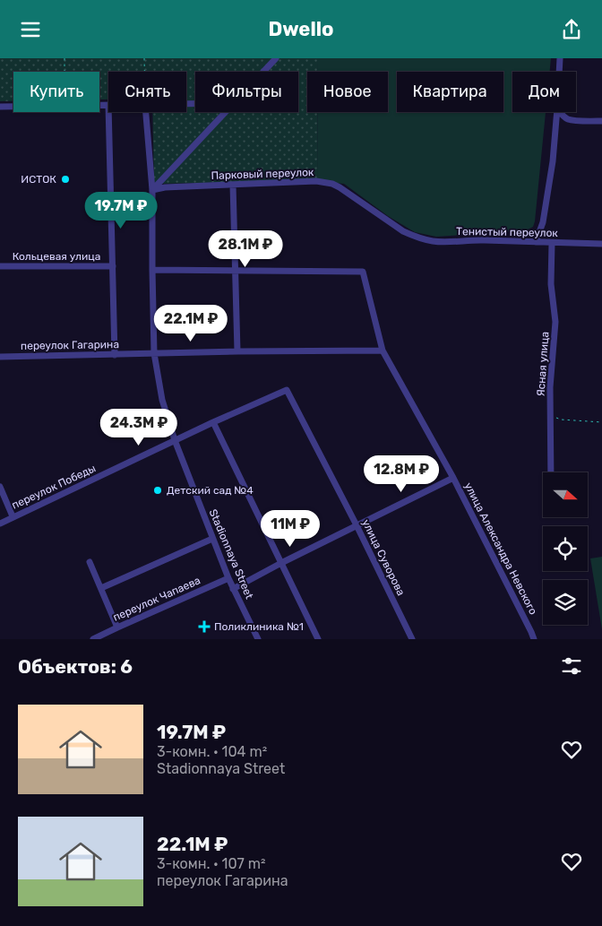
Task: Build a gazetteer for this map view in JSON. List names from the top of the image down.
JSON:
{
  "streets": {
    "street": [
      "Парковый переулок",
      "Тенистый переулок",
      "Кольцевая улица",
      "переулок Гагарина",
      "Ясная улица",
      "переулок Победы",
      "улица Александра Невского",
      "Stadionnaya Street",
      "улица Суворова",
      "переулок Чапаева"
    ]
  },
  "crossings": [
    ["Парковый переулок", "Тенистый переулок"],
    ["Парковый переулок", "Stadionnaya Street"],
    ["Тенистый переулок", "Ясная улица"],
    ["переулок Гагарина", "улица Александра Невского"],
    ["переулок Гагарина", "Stadionnaya Street"],
    ["переулок Победы", "Stadionnaya Street"],
    ["переулок Победы", "улица Суворова"],
    ["Stadionnaya Street", "переулок Чапаева"]
  ],
  "places": {
    "other": ["ИСТОК", "Детский сад №4"],
    "health": ["Поликлиника №1"]
  },
  "north": "right",
  "page": {
    "header": "Dwello",
    "chip": [
      "Купить",
      "Снять",
      "Фильтры",
      "Новое",
      "Квартира",
      "Дом"
    ],
    "price": [
      "19.7M ₽",
      "28.1M ₽",
      "22.1M ₽",
      "24.3M ₽",
      "12.8M ₽",
      "11M ₽"
    ],
    "heading": "Объектов: 6",
    "list": [
      {
        "name": "19.7M ₽",
        "note": "3-комн. · 104 m² · Stadionnaya Street"
      },
      {
        "name": "22.1M ₽",
        "note": "3-комн. · 107 m² · переулок Гагарина"
      }
    ]
  }
}
